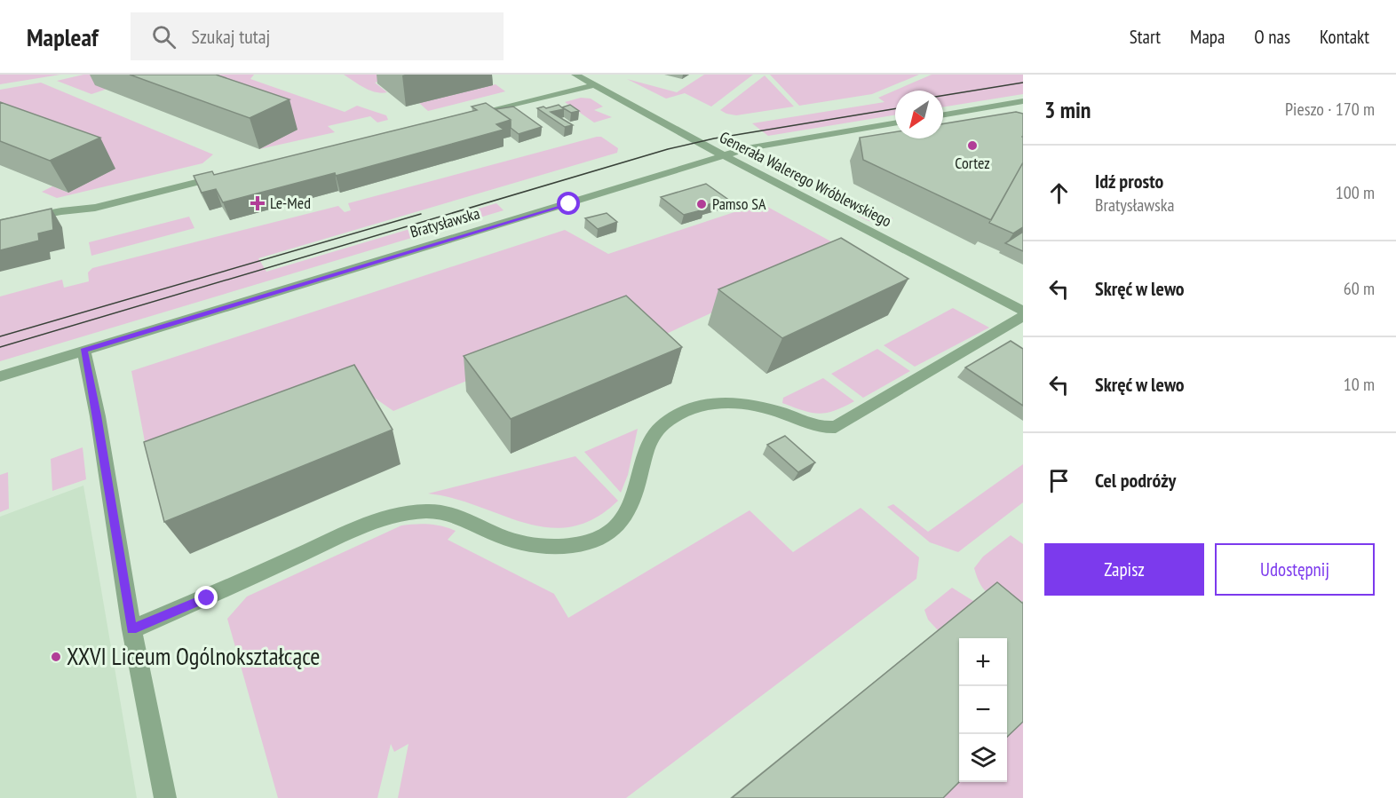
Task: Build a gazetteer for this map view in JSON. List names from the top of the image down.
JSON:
{
  "streets": {
    "street": ["Generała Walerego Wróblewskiego", "Bratysławska"]
  },
  "crossings": [
    ["Generała Walerego Wróblewskiego", "Bratysławska"]
  ],
  "places": {
    "other": ["Cortez", "Pamso SA", "XXVI Liceum Ogólnokształcące"],
    "health": ["Le-Med"]
  },
  "north": "bottom left",
  "page": {
    "header": "Mapleaf",
    "search": "Szukaj tutaj",
    "nav": [
      "Start",
      "Mapa",
      "O nas",
      "Kontakt"
    ],
    "heading": ["3 min", "Pieszo · 170 m"],
    "list": [
      ["Idź prosto", "Bratysławska", "100 m"],
      ["Skręć w lewo", "60 m"],
      ["Skręć w lewo", "10 m"],
      "Cel podróży"
    ],
    "buttons": ["Zapisz", "Udostępnij"],
    "map_buttons": ["+", "−"]
  }
}
